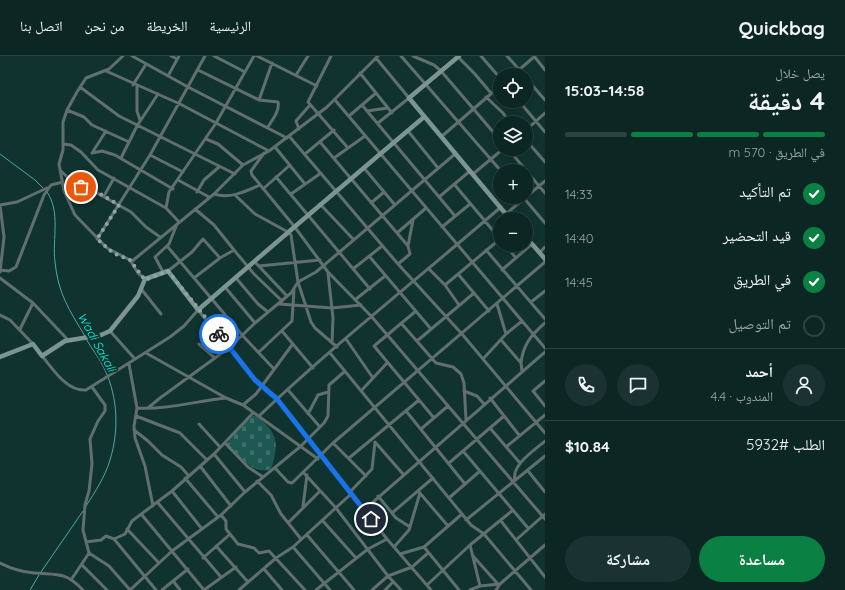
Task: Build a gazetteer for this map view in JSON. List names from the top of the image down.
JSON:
{
  "water": ["Wadi Sakali"],
  "page": {
    "header": "Quickbag",
    "nav": [
      "الرئيسية",
      "الخريطة",
      "من نحن",
      "اتصل بنا"
    ],
    "heading": ["4 دقيقة", "يصل خلال", "14:58–15:03"],
    "panel": [
      "أحمد",
      "المندوب · 4.4",
      "الطلب #5932",
      "$10.84"
    ],
    "map_buttons": ["+", "−"],
    "bar": "في الطريق · 570 m",
    "list": [
      ["تم التأكيد", "14:33"],
      ["قيد التحضير", "14:40"],
      ["في الطريق", "14:45"],
      "تم التوصيل"
    ],
    "buttons": ["مساعدة", "مشاركة"]
  }
}
